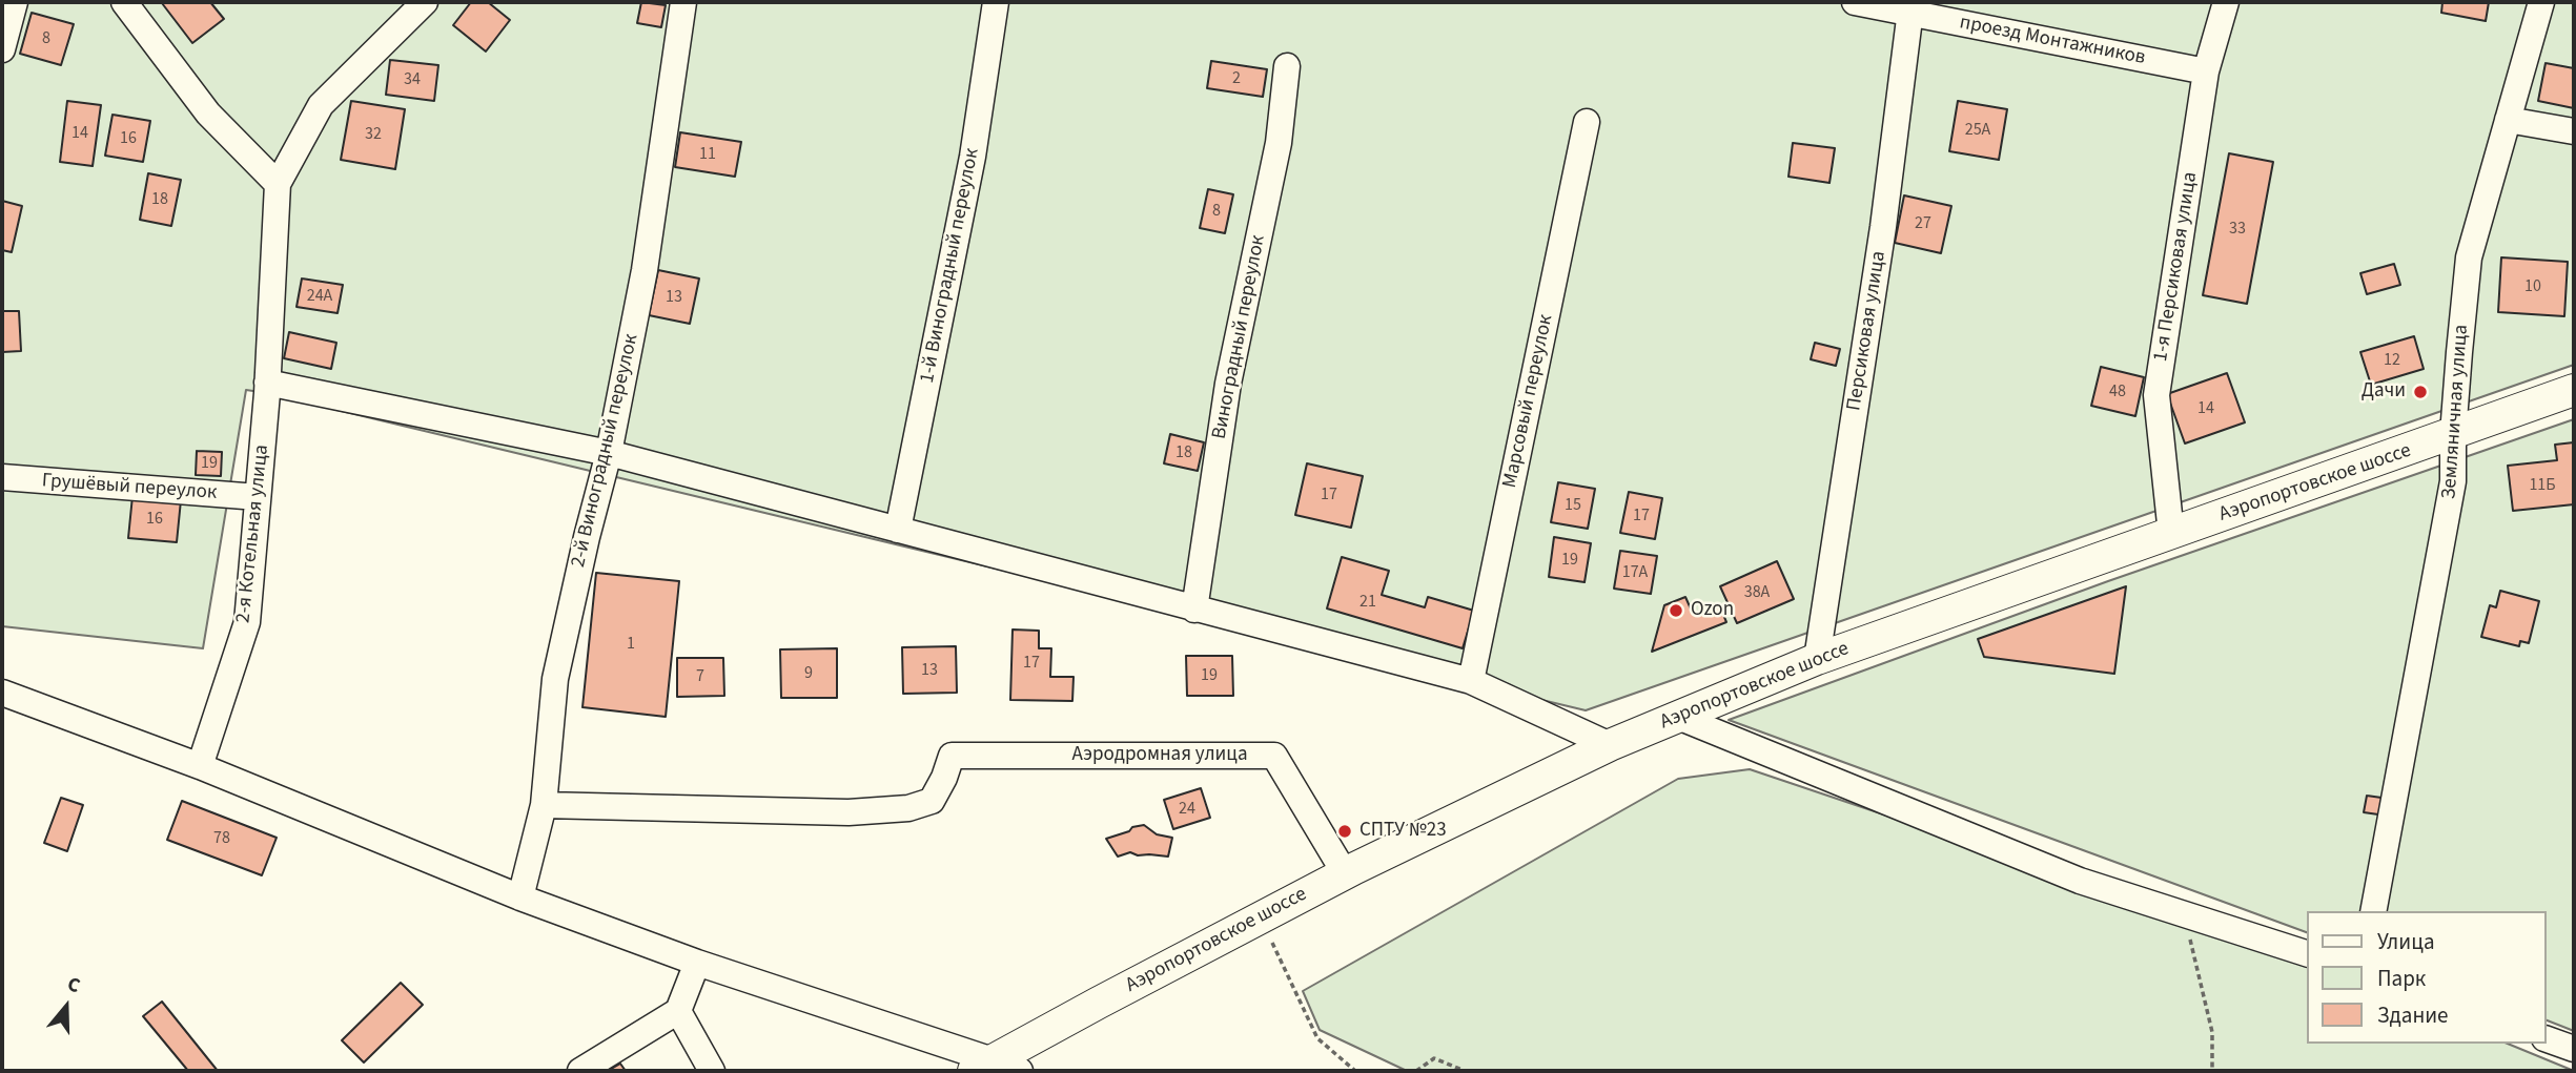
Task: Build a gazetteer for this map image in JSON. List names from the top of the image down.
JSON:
{
  "streets": {
    "main road": ["Аэропортовское шоссе"],
    "street": [
      "проезд Монтажников",
      "1-й Виноградный переулок",
      "1-я Персиковая улица",
      "Персиковая улица",
      "Виноградный переулок",
      "Марсовый переулок",
      "Земляничная улица",
      "2-й Виноградный переулок",
      "Грушёвый переулок",
      "2-я Котельная улица",
      "Аэродромная улица"
    ]
  },
  "crossings": [
    ["проезд Монтажников", "1-я Персиковая улица"],
    ["проезд Монтажников", "Персиковая улица"],
    ["1-я Персиковая улица", "Аэропортовское шоссе"],
    ["Персиковая улица", "Аэропортовское шоссе"],
    ["Земляничная улица", "Аэропортовское шоссе"],
    ["2-й Виноградный переулок", "Аэродромная улица"],
    ["Аэропортовское шоссе", "Аэродромная улица"],
    ["Грушёвый переулок", "2-я Котельная улица"]
  ],
  "places": ["Дачи", "Ozon", "СПТУ №23"],
  "house_numbers": [
    "8",
    "2",
    "34",
    "25А",
    "14",
    "32",
    "16",
    "11",
    "18",
    "8",
    "27",
    "33",
    "10",
    "24А",
    "13",
    "12",
    "48",
    "14",
    "18",
    "19",
    "11Б",
    "17",
    "15",
    "17",
    "16",
    "19",
    "17А",
    "38А",
    "21",
    "1",
    "17",
    "13",
    "9",
    "19",
    "7",
    "24",
    "78"
  ],
  "legend": ["Улица", "Парк", "Здание"],
  "north": "top"
}
